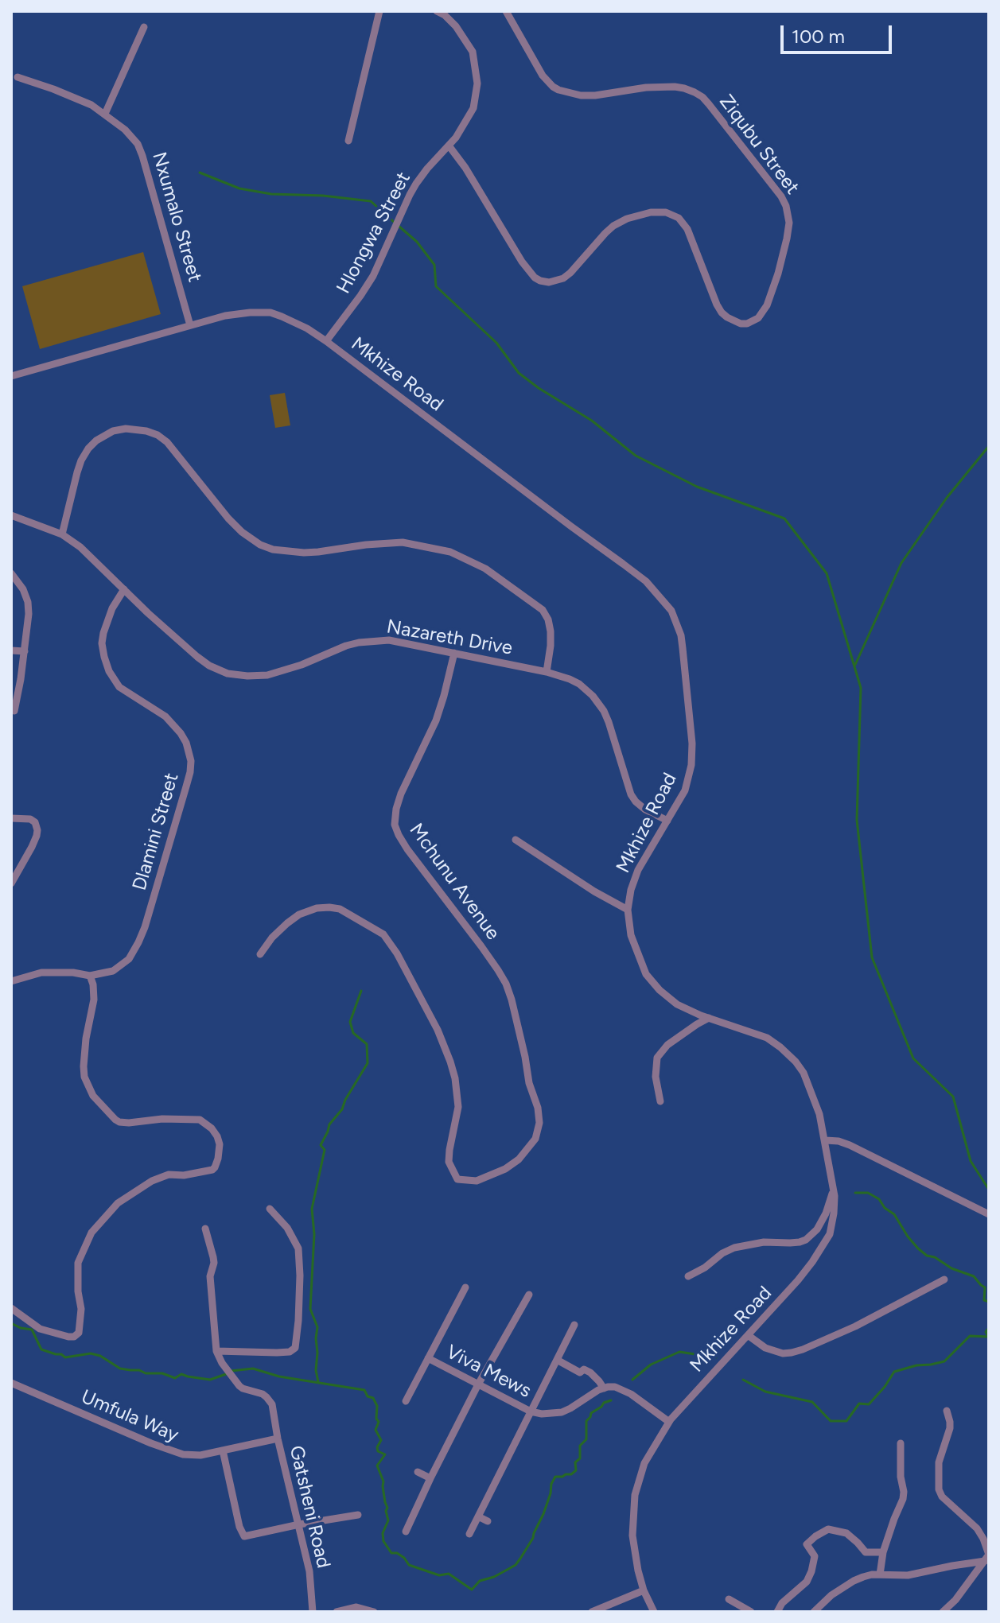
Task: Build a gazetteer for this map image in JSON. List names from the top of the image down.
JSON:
{
  "streets": {
    "street": [
      "Ziqubu Street",
      "Nxumalo Street",
      "Hlongwa Street",
      "Mkhize Road",
      "Nazareth Drive",
      "Dlamini Street",
      "Mchunu Avenue",
      "Viva Mews",
      "Umfula Way",
      "Gatsheni Road"
    ]
  },
  "crossings": [
    ["Ziqubu Street", "Hlongwa Street"],
    ["Nxumalo Street", "Mkhize Road"],
    ["Hlongwa Street", "Mkhize Road"],
    ["Mkhize Road", "Nazareth Drive"],
    ["Nazareth Drive", "Dlamini Street"],
    ["Nazareth Drive", "Mchunu Avenue"],
    ["Umfula Way", "Gatsheni Road"]
  ],
  "scale_bar": "100 m"
}
